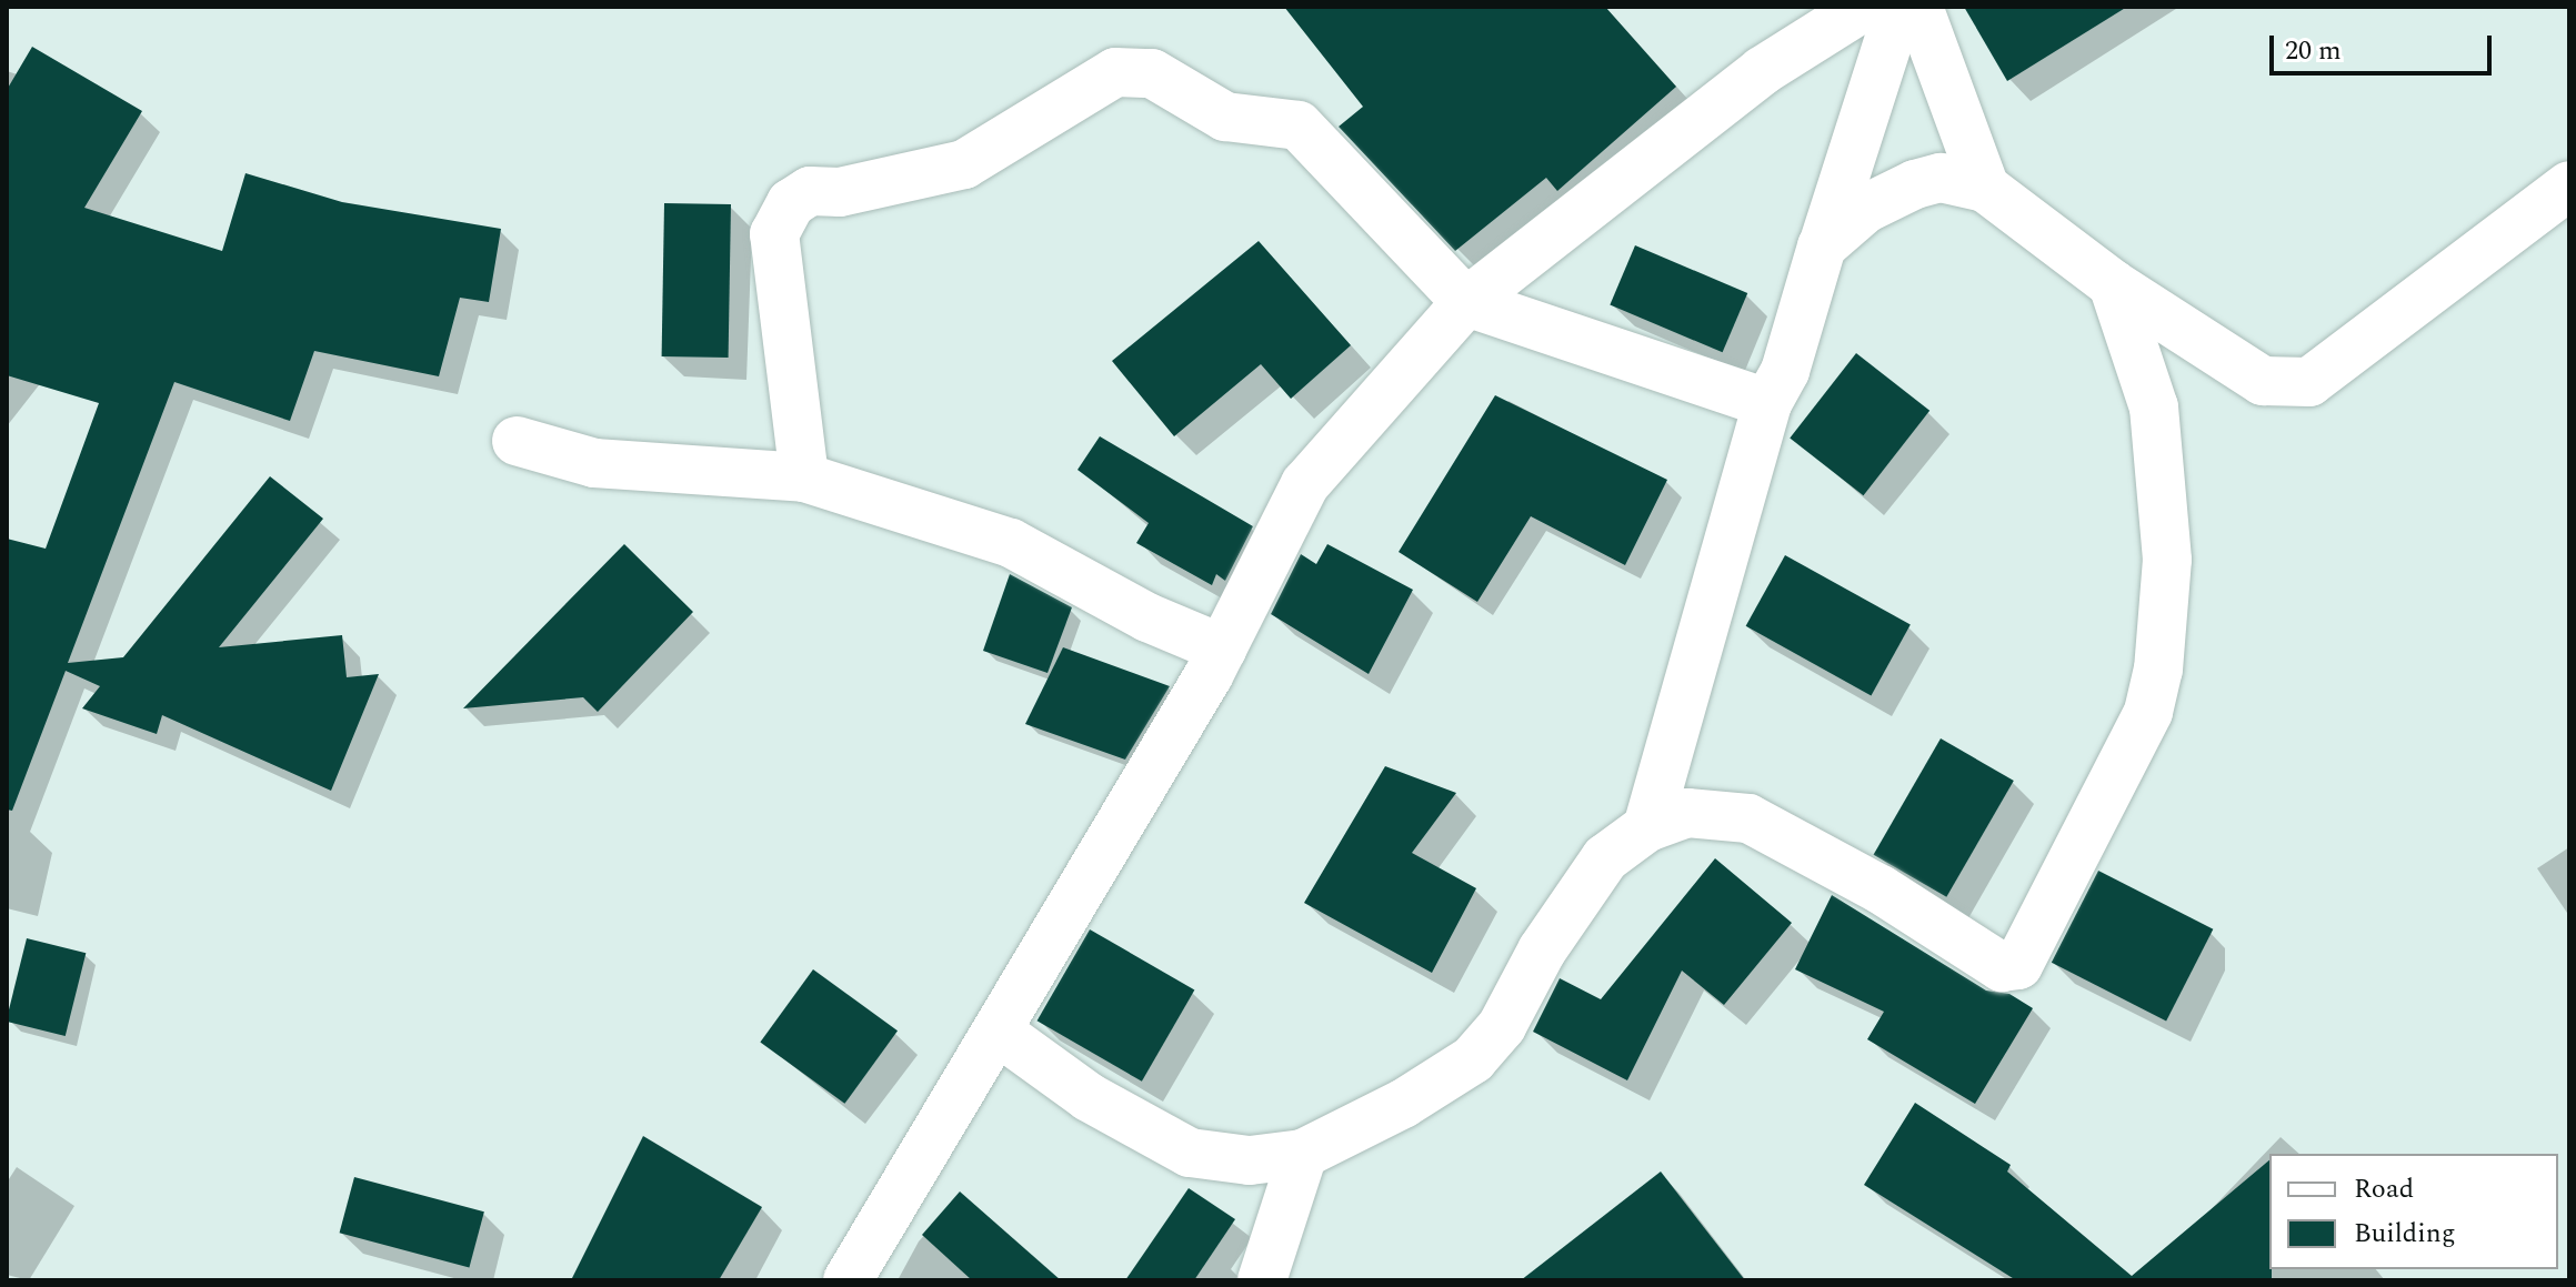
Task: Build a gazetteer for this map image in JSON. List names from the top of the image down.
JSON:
{
  "legend": ["Road", "Building"],
  "scale_bar": "20 m"
}
